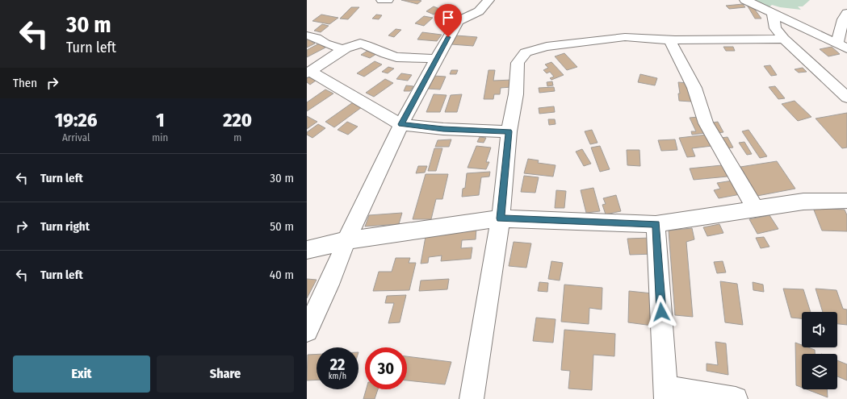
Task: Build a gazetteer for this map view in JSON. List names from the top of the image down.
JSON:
{
  "page": {
    "turn": ["30 m", "Turn left"],
    "then": "Then",
    "eta": [
      "19:26",
      "Arrival",
      "1",
      "min",
      "220",
      "m"
    ],
    "list": [
      {
        "name": "Turn left",
        "value": "30 m"
      },
      {
        "name": "Turn right",
        "value": "50 m"
      },
      {
        "name": "Turn left",
        "value": "40 m"
      }
    ],
    "speed": "22 km/h",
    "limit": "30",
    "buttons": ["Exit", "Share"]
  }
}
